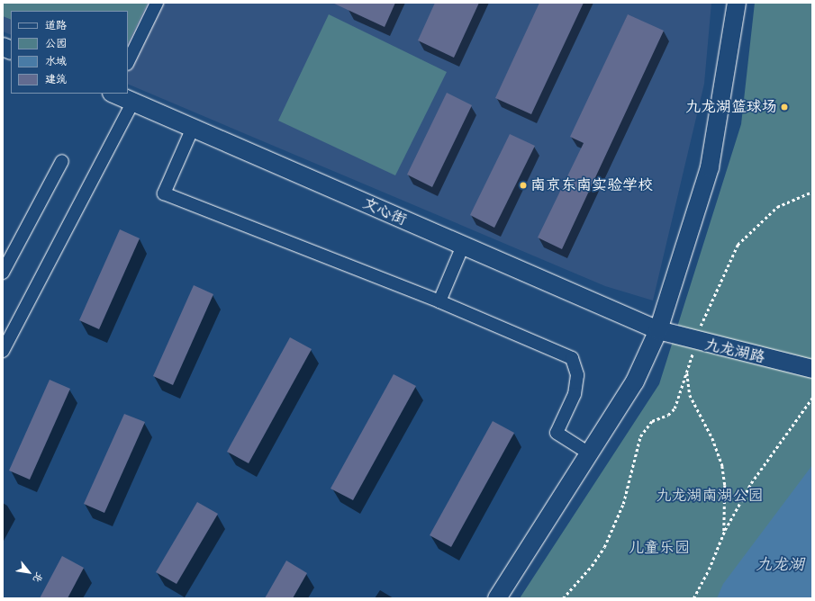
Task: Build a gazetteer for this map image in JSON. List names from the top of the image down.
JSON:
{
  "streets": {
    "street": ["文心街", "九龙湖路"]
  },
  "crossings": [
    ["文心街", "九龙湖路"]
  ],
  "water": ["九龙湖"],
  "parks": ["九龙湖南湖公园", "儿童乐园"],
  "places": ["九龙湖篮球场", "南京东南实验学校"],
  "legend": [
    "道路",
    "公园",
    "水域",
    "建筑"
  ],
  "north": "bottom right"
}
